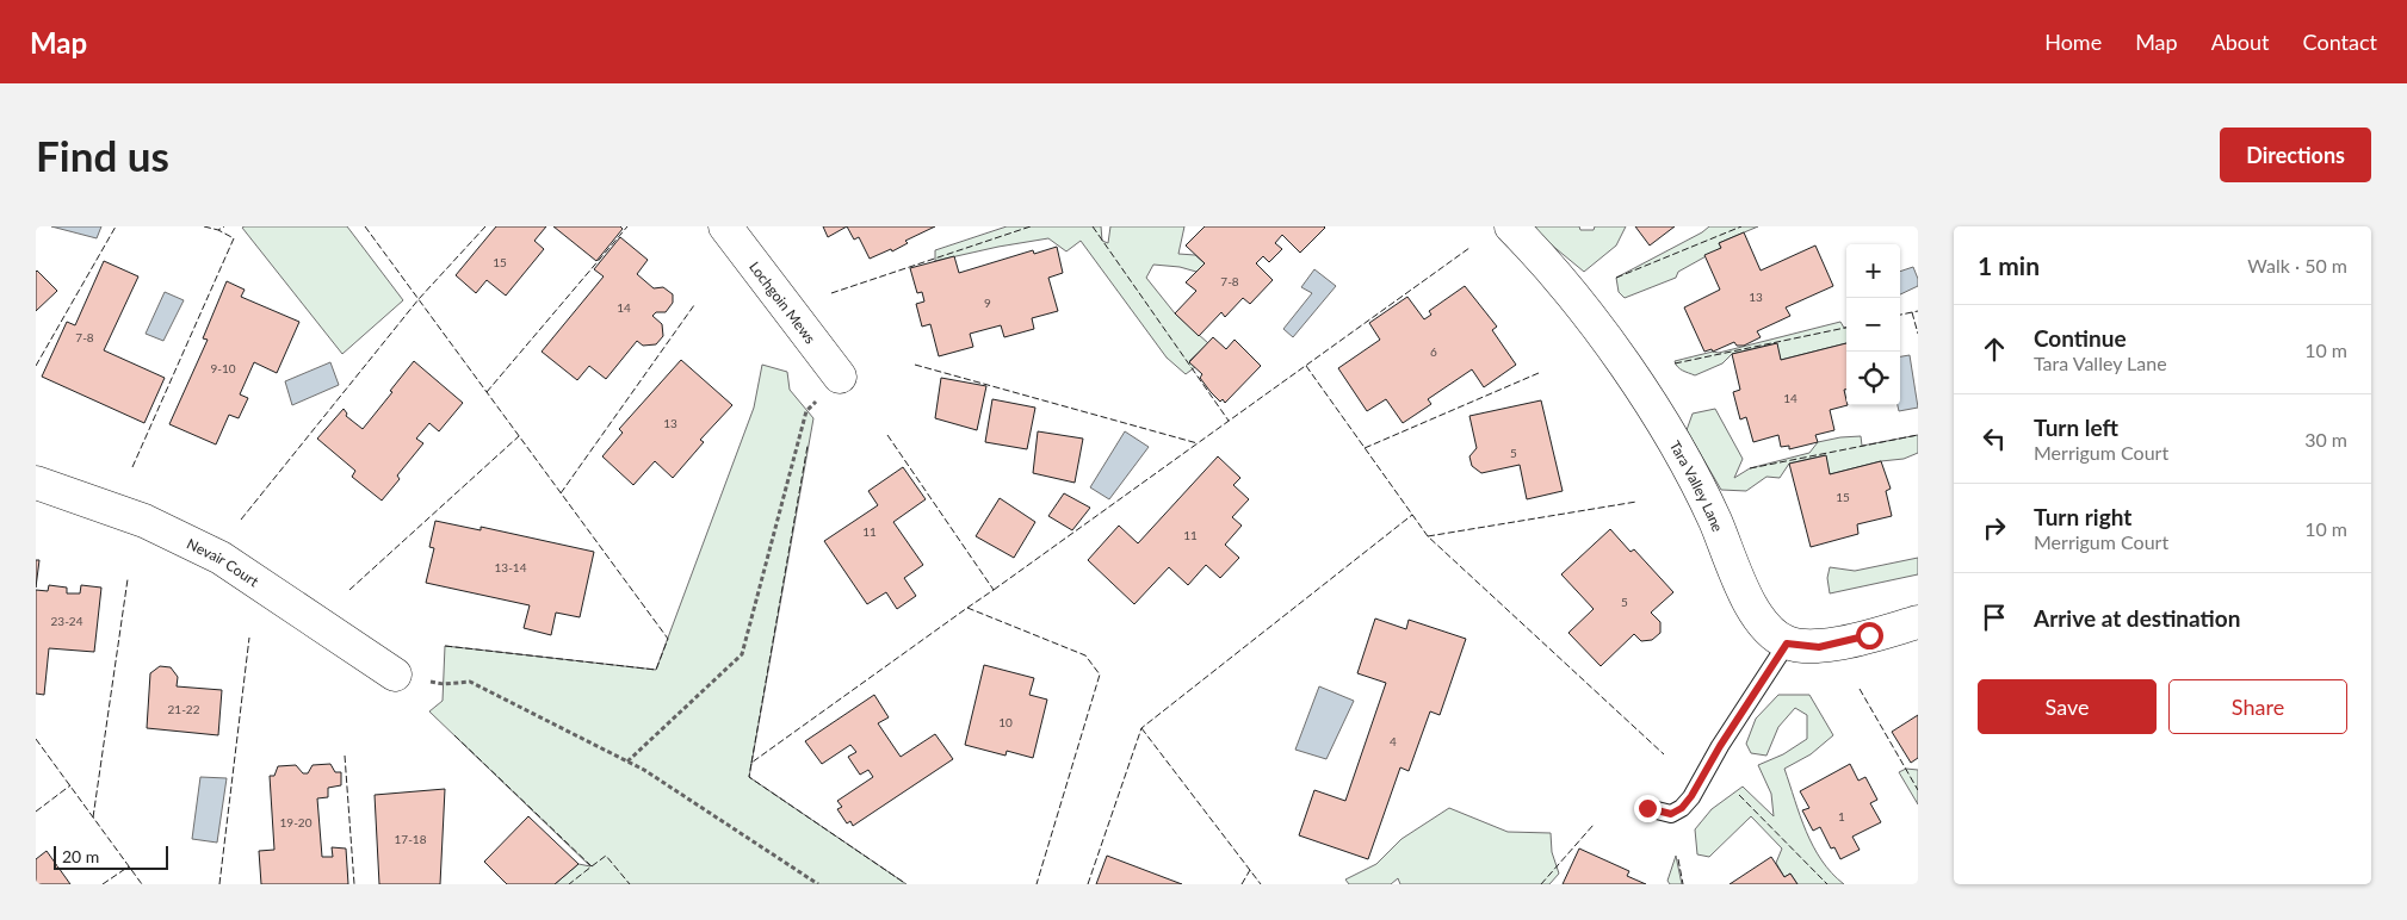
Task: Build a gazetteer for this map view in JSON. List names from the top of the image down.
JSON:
{
  "streets": {
    "street": ["Lochgoin Mews", "Tara Valley Lane", "Nevair Court"]
  },
  "house_numbers": [
    "15",
    "7-8",
    "13",
    "9",
    "14",
    "7-8",
    "6",
    "9-10",
    "14",
    "13",
    "5",
    "15",
    "11",
    "11",
    "13-14",
    "5",
    "23-24",
    "21-22",
    "10",
    "4",
    "1",
    "19-20",
    "17-18"
  ],
  "scale_bar": "20 m",
  "page": {
    "header": "Map",
    "nav": [
      "Home",
      "Map",
      "About",
      "Contact"
    ],
    "buttons": [
      "Directions",
      ["Save", "Share"]
    ],
    "title": "Find us",
    "heading": ["1 min", "Walk · 50 m"],
    "map_buttons": ["+", "−"],
    "list": [
      ["Continue", "Tara Valley Lane", "10 m"],
      ["Turn left", "Merrigum Court", "30 m"],
      ["Turn right", "Merrigum Court", "10 m"],
      "Arrive at destination"
    ],
    "scale": "20 m"
  }
}
